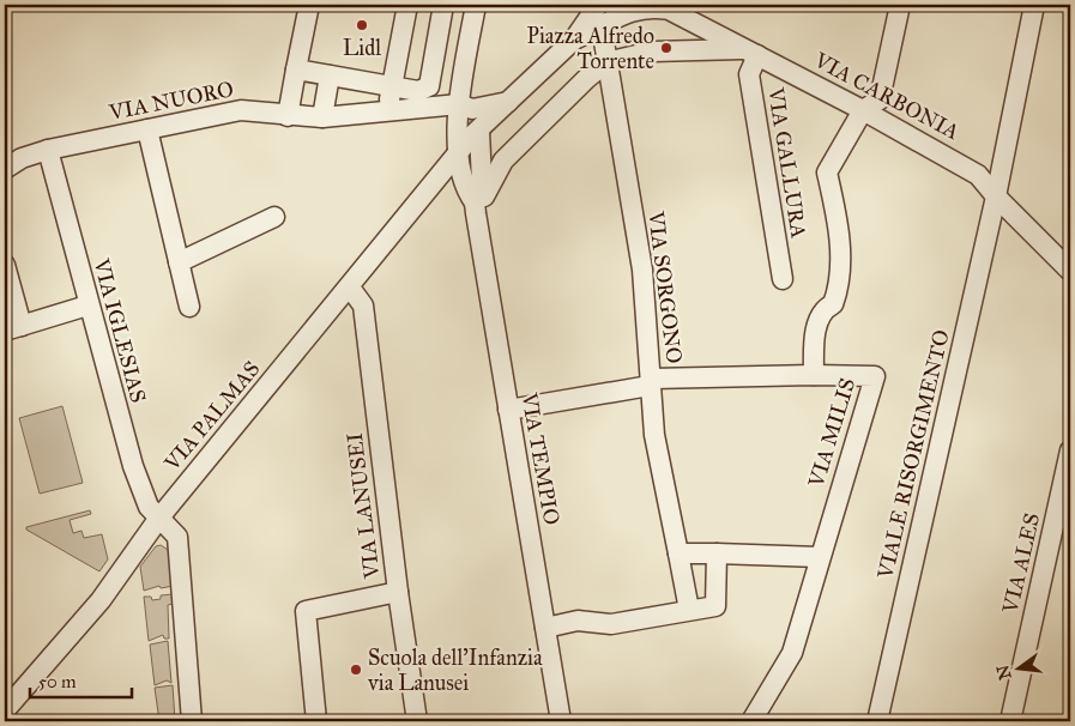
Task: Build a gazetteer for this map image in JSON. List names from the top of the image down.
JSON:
{
  "streets": {
    "street": [
      "VIA CARBONIA",
      "VIA NUORO",
      "VIA GALLURA",
      "VIA SORGONO",
      "VIA IGLESIAS",
      "VIA PALMAS",
      "VIA MILIS",
      "VIALE RISORGIMENTO",
      "VIA TEMPIO",
      "VIA LANUSEI",
      "VIA ALES"
    ]
  },
  "crossings": [
    ["VIA CARBONIA", "VIA GALLURA"],
    ["VIA CARBONIA", "VIA SORGONO"],
    ["VIA CARBONIA", "VIA MILIS"],
    ["VIA CARBONIA", "VIALE RISORGIMENTO"],
    ["VIA NUORO", "VIA IGLESIAS"],
    ["VIA NUORO", "VIA TEMPIO"],
    ["VIA IGLESIAS", "VIA PALMAS"],
    ["VIA PALMAS", "VIA TEMPIO"],
    ["VIA PALMAS", "VIA LANUSEI"]
  ],
  "places": ["Lidl", "Piazza Alfredo Torrente", "Scuola dell'Infanzia via Lanusei"],
  "scale_bar": "50 m",
  "north": "left"
}
